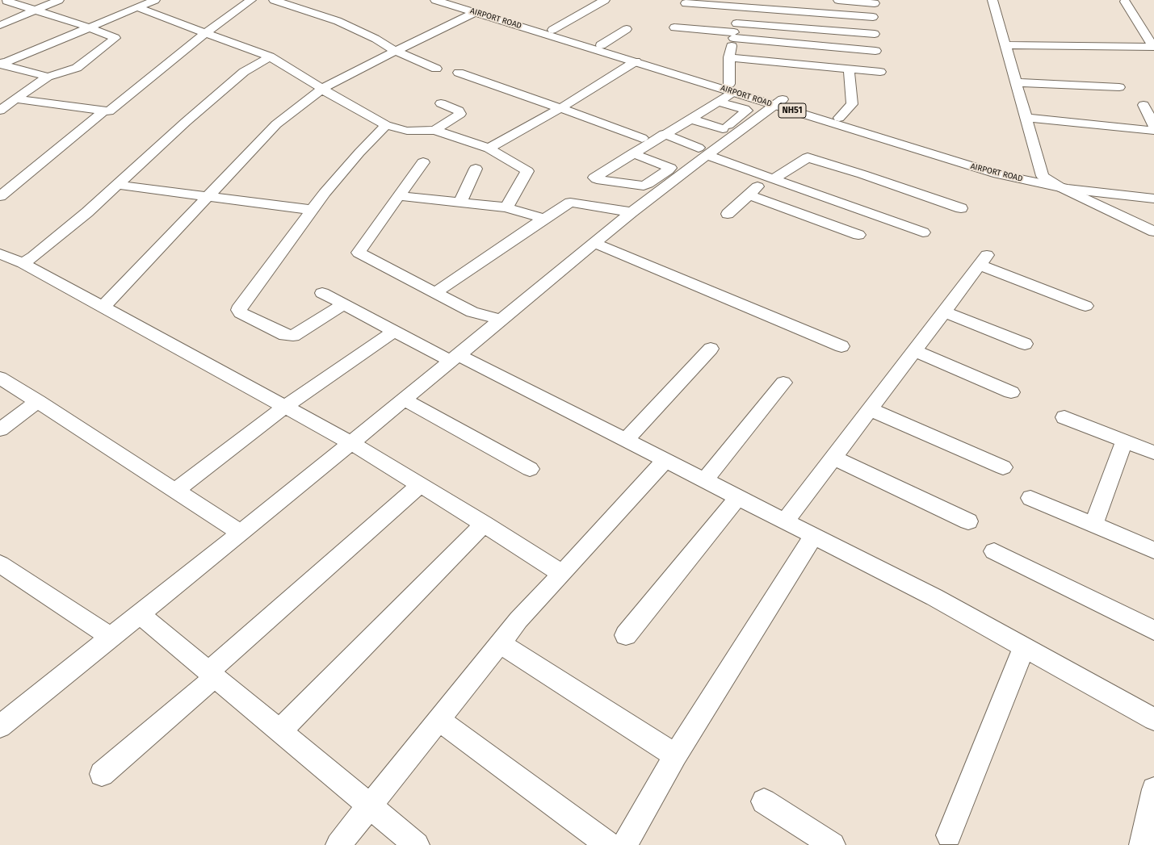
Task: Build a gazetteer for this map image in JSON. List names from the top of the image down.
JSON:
{
  "streets": {
    "main road": ["AIRPORT ROAD", "NH51"]
  }
}
